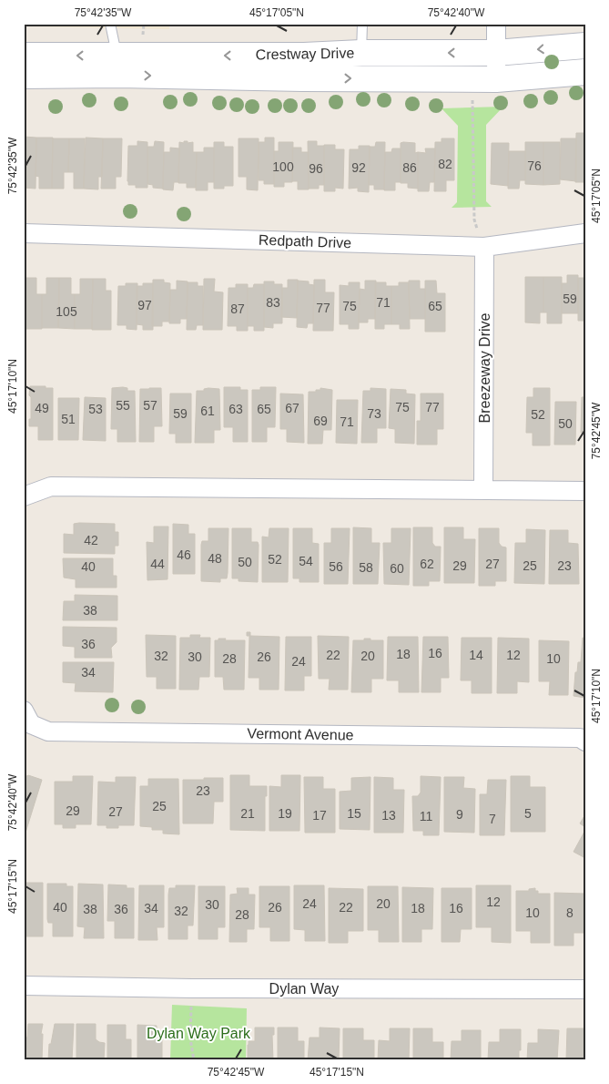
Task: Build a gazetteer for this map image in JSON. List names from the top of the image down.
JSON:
{
  "streets": {
    "street": [
      "Crestway Drive",
      "Redpath Drive",
      "Breezeway Drive",
      "Vermont Avenue",
      "Dylan Way"
    ]
  },
  "crossings": [
    ["Redpath Drive", "Breezeway Drive"]
  ],
  "parks": ["Dylan Way Park"],
  "house_numbers": [
    "82",
    "76",
    "100",
    "92",
    "86",
    "96",
    "59",
    "83",
    "71",
    "97",
    "75",
    "65",
    "77",
    "87",
    "105",
    "55",
    "57",
    "75",
    "77",
    "49",
    "67",
    "53",
    "63",
    "65",
    "61",
    "59",
    "73",
    "52",
    "51",
    "69",
    "71",
    "50",
    "42",
    "46",
    "48",
    "52",
    "54",
    "50",
    "44",
    "62",
    "27",
    "29",
    "25",
    "23",
    "40",
    "56",
    "58",
    "60",
    "38",
    "36",
    "16",
    "18",
    "22",
    "14",
    "12",
    "32",
    "20",
    "30",
    "26",
    "28",
    "10",
    "24",
    "34",
    "23",
    "25",
    "29",
    "27",
    "21",
    "19",
    "15",
    "5",
    "9",
    "17",
    "13",
    "11",
    "7",
    "12",
    "24",
    "20",
    "30",
    "40",
    "26",
    "22",
    "34",
    "18",
    "16",
    "38",
    "36",
    "32",
    "10",
    "8",
    "28"
  ],
  "coordinates": [
    "75°42'35\"W",
    "45°17'05\"N",
    "75°42'40\"W",
    "45°17'10\"N",
    "75°42'45\"W",
    "45°17'15\"N"
  ]
}
